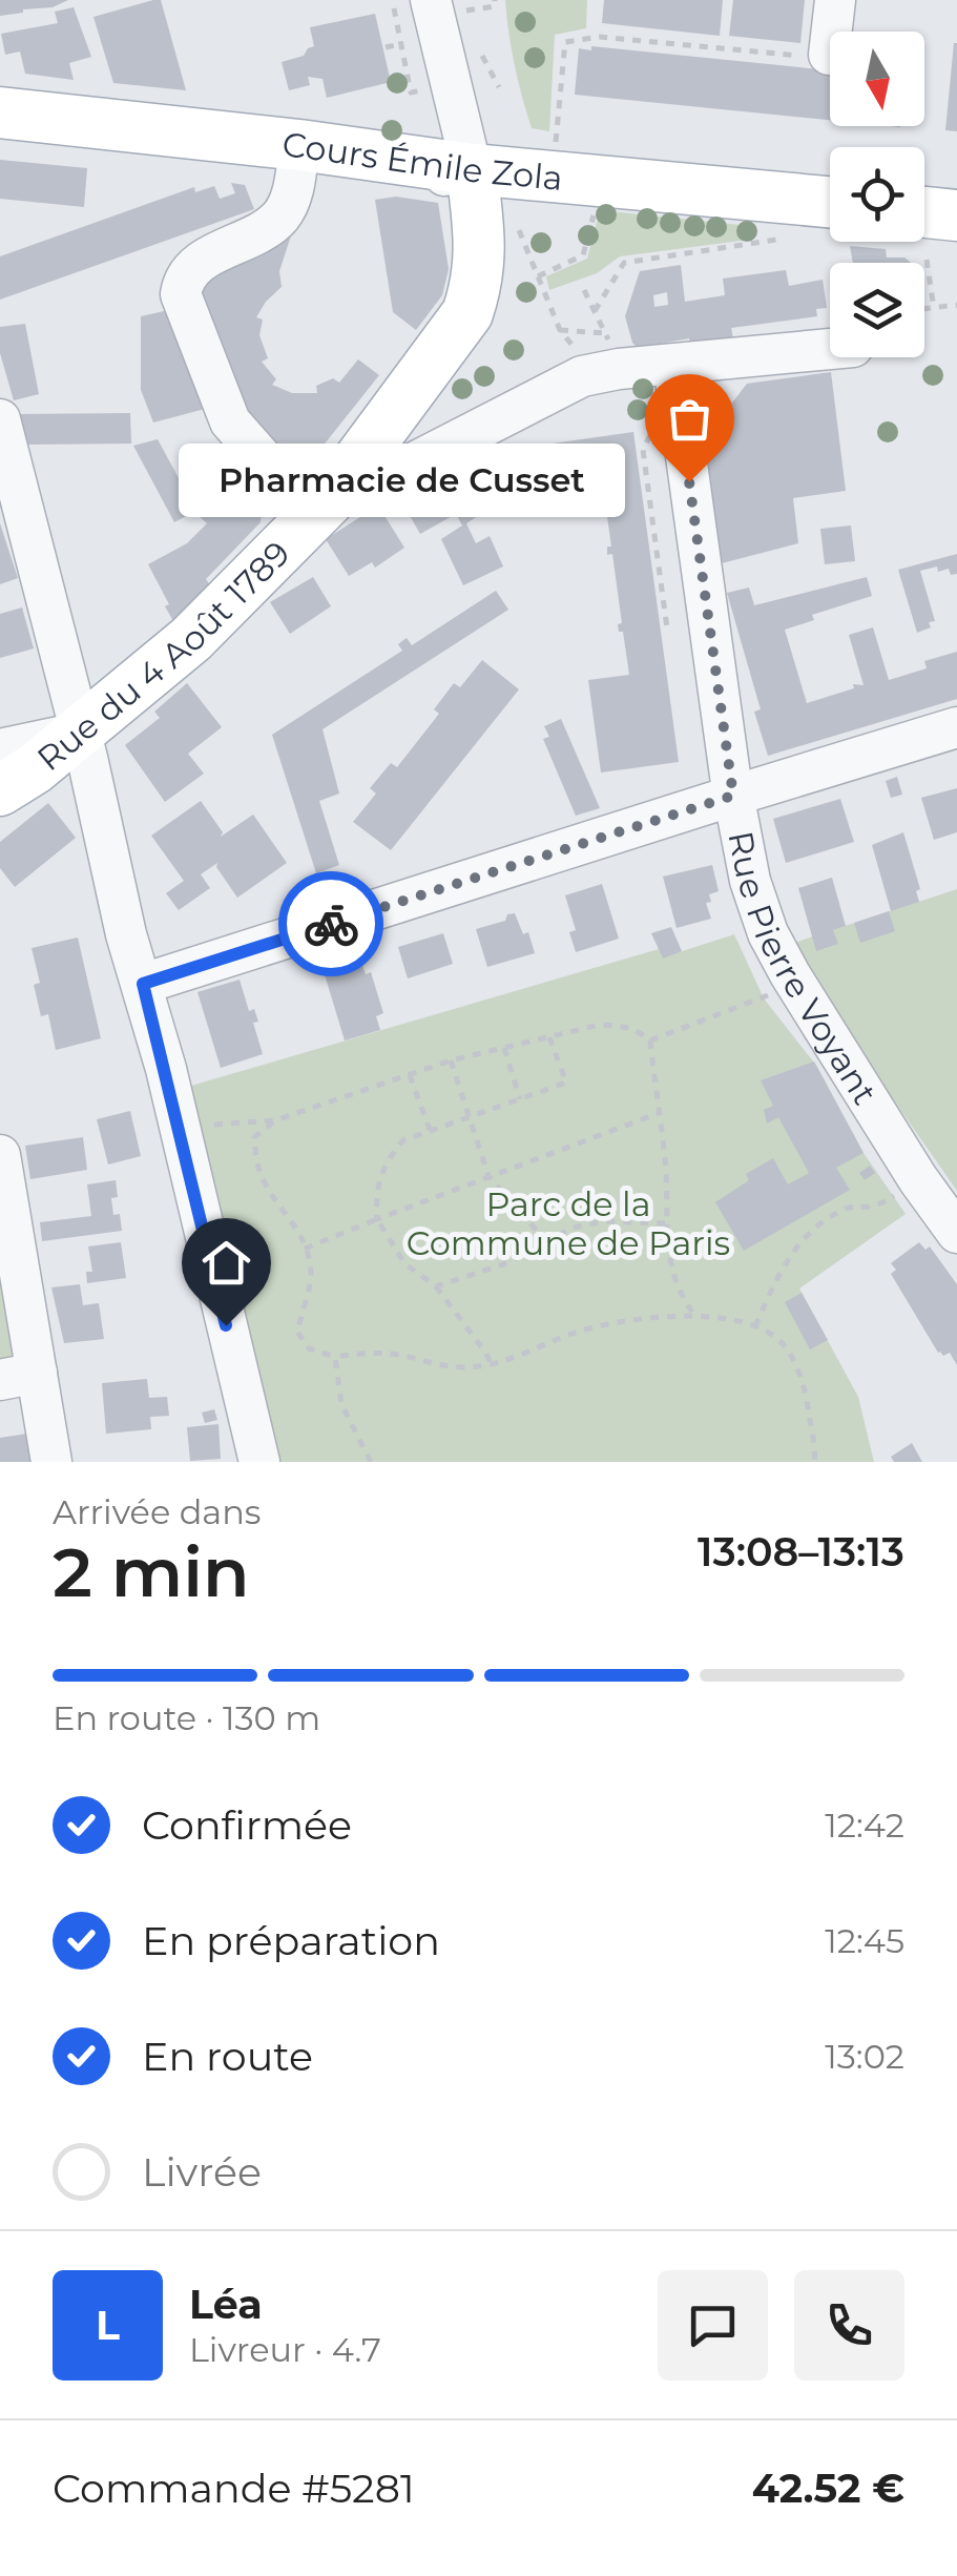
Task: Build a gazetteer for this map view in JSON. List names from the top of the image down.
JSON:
{
  "streets": {
    "main road": ["Cours Émile Zola", "Rue du 4 Août 1789"],
    "street": ["Rue Pierre Voyant"]
  },
  "crossings": [
    ["Rue du 4 Août 1789", "Rue Pierre Voyant"]
  ],
  "parks": ["Parc de la Commune de Paris"],
  "places": ["Pharmacie de Cusset"],
  "north": "bottom",
  "page": {
    "bubble": "Pharmacie de Cusset",
    "heading": ["2 min", "Arrivée dans", "13:08–13:13"],
    "panel": [
      "Léa",
      "Livreur · 4.7",
      "Commande #5281",
      "42.52 €"
    ],
    "bar": "En route · 130 m",
    "list": [
      ["Confirmée", "12:42"],
      ["En préparation", "12:45"],
      ["En route", "13:02"],
      "Livrée"
    ],
    "round": "L"
  }
}
